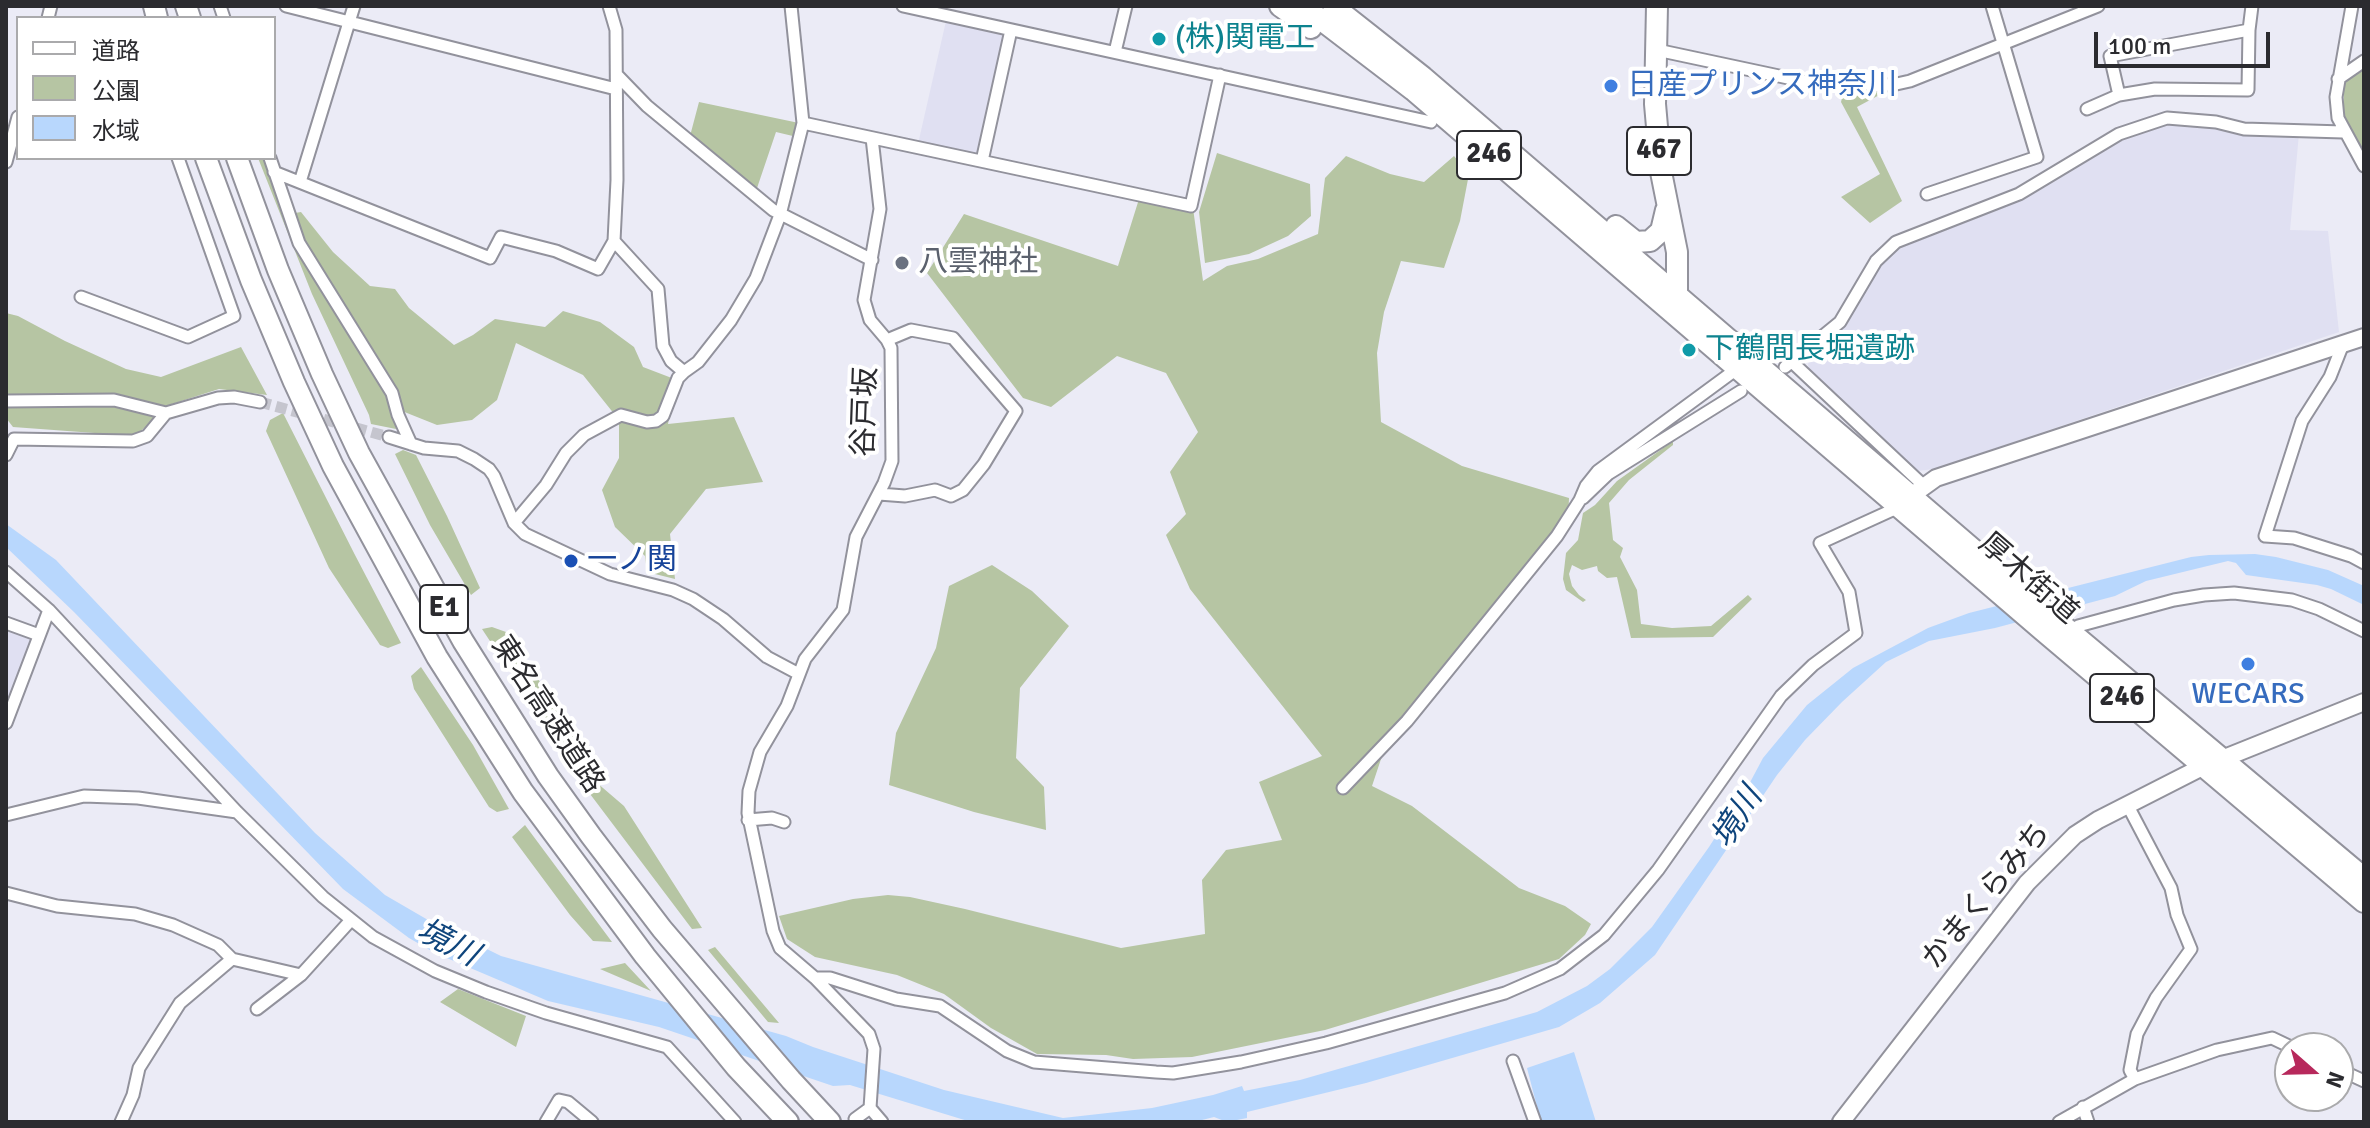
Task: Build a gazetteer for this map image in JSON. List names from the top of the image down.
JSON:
{
  "streets": {
    "highway": [
      "467",
      "246",
      "厚木街道",
      "E1",
      "東名高速道路"
    ],
    "street": ["谷戸坂", "かまくらみち"]
  },
  "crossings": [
    ["467", "246"],
    ["467", "厚木街道"],
    ["246", "厚木街道"],
    ["厚木街道", "かまくらみち"]
  ],
  "water": ["境川"],
  "places": [
    "(株)関電工",
    "日産プリンス神奈川",
    "八雲神社",
    "下鶴間長堀遺跡",
    "一ノ関",
    "WECARS"
  ],
  "legend": ["道路", "公園", "水域"],
  "scale_bar": "100 m",
  "north": "right"
}
